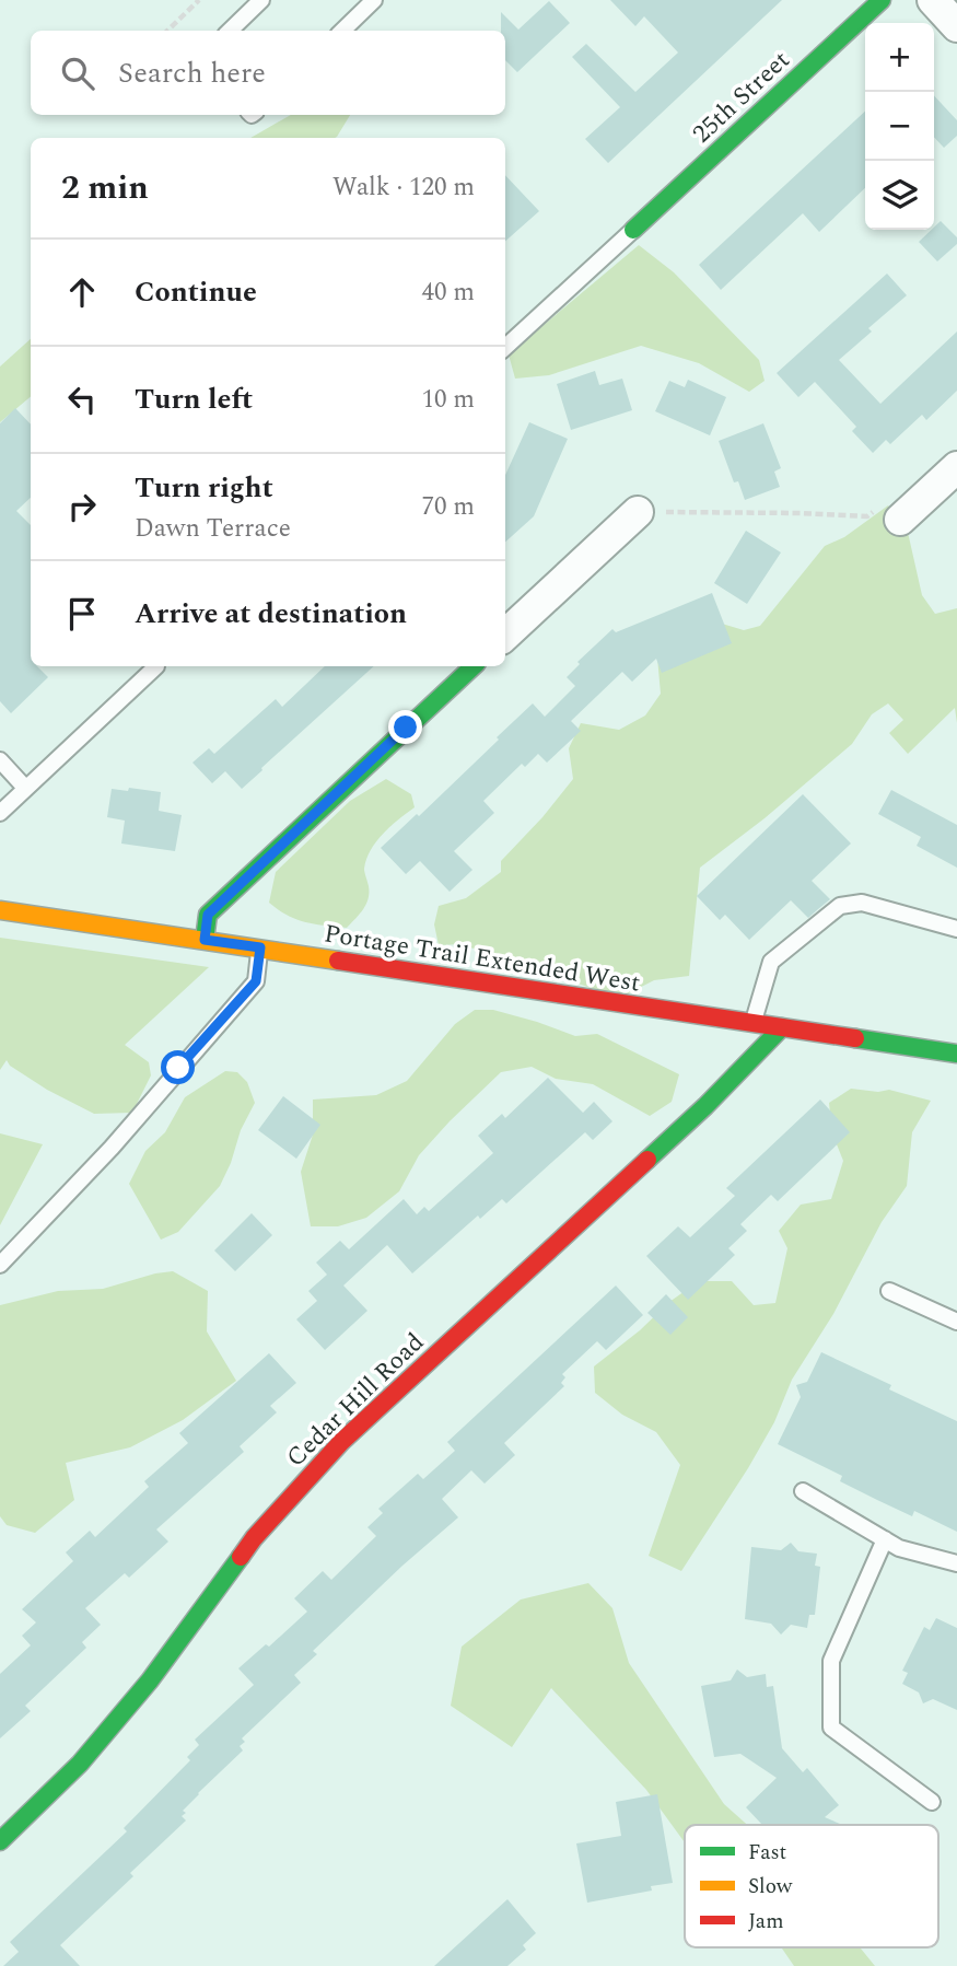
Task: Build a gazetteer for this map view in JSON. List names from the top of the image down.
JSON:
{
  "streets": {
    "street": ["25th Street", "Portage Trail Extended West", "Cedar Hill Road"]
  },
  "crossings": [
    ["Portage Trail Extended West", "Cedar Hill Road"]
  ],
  "legend": ["Fast", "Slow", "Jam"],
  "page": {
    "map_buttons": ["+", "−"],
    "search": "Search here",
    "heading": ["2 min", "Walk · 120 m"],
    "list": [
      ["Continue", "40 m"],
      ["Turn left", "10 m"],
      ["Turn right", "Dawn Terrace", "70 m"],
      "Arrive at destination"
    ]
  }
}
